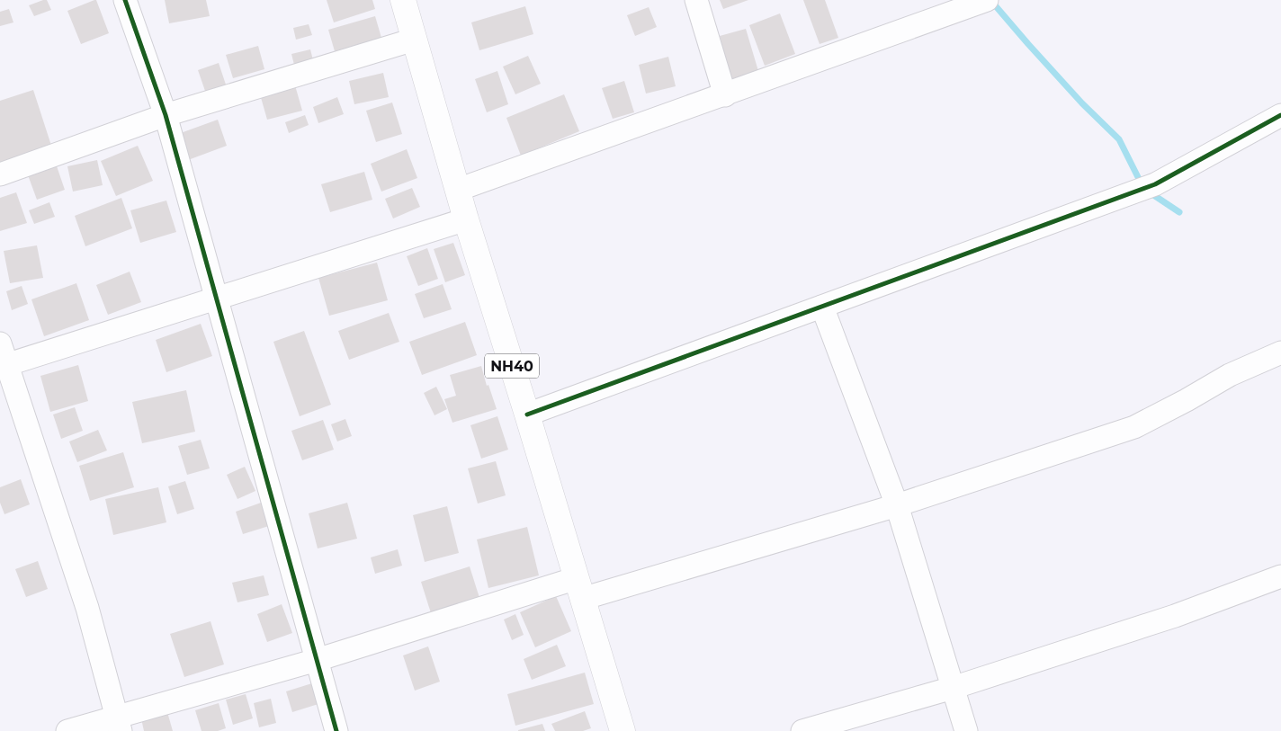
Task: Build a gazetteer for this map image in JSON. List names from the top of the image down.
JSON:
{
  "streets": {
    "highway": ["NH40"]
  }
}
